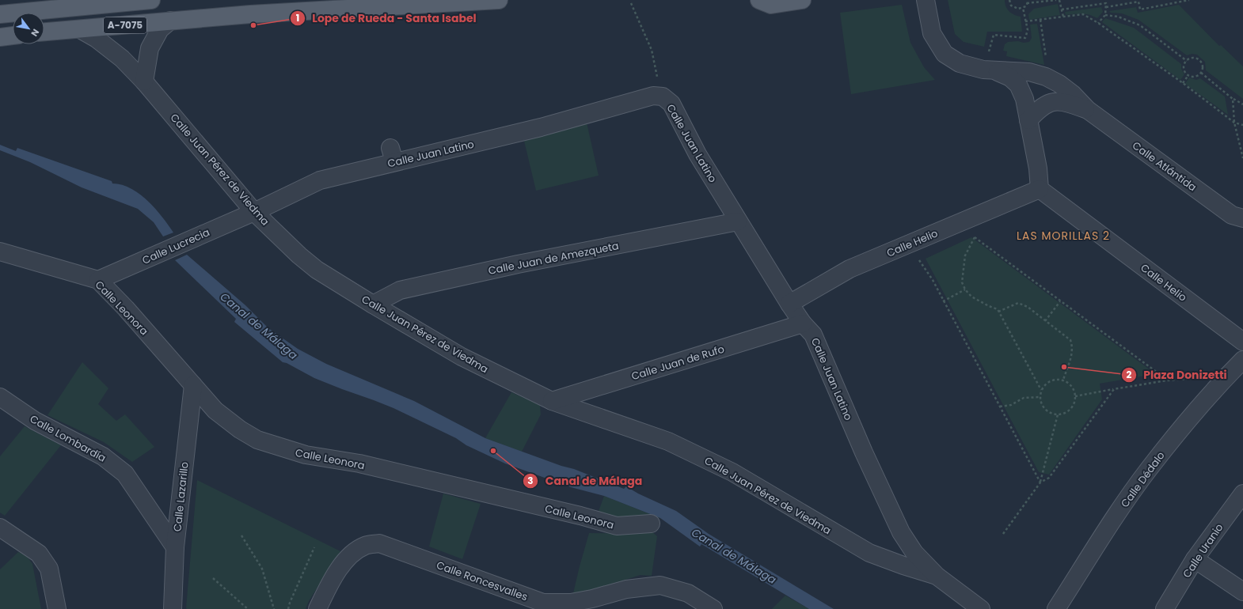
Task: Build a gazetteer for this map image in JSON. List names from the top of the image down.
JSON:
{
  "streets": {
    "main road": ["A-7075"],
    "street": [
      "Calle Juan Latino",
      "Calle Atlántida",
      "Calle Juan Pérez de Viedma",
      "Calle Helio",
      "Calle Lucrecia",
      "Calle Juan de Amezqueta",
      "Calle Leonora",
      "Calle Juan de Rufo",
      "Calle Lombardía",
      "Calle Dédalo",
      "Calle Lazarillo",
      "Calle Uranio",
      "Calle Roncesvalles"
    ]
  },
  "crossings": [
    ["A-7075", "Calle Juan Pérez de Viedma"],
    ["Calle Juan Latino", "Calle Juan Pérez de Viedma"],
    ["Calle Juan Latino", "Calle Helio"],
    ["Calle Juan Latino", "Calle Lucrecia"],
    ["Calle Juan Latino", "Calle Juan de Amezqueta"],
    ["Calle Juan Latino", "Calle Juan de Rufo"],
    ["Calle Juan Pérez de Viedma", "Calle Lucrecia"],
    ["Calle Juan Pérez de Viedma", "Calle Juan de Amezqueta"],
    ["Calle Juan Pérez de Viedma", "Calle Juan de Rufo"],
    ["Calle Lucrecia", "Calle Leonora"],
    ["Calle Leonora", "Calle Lazarillo"],
    ["Calle Lombardía", "Calle Lazarillo"]
  ],
  "districts": ["LAS MORILLAS 2"],
  "water": ["Canal de Málaga"],
  "places": ["Lope de Rueda - Santa Isabel", "Plaza Donizetti", "Canal de Málaga"],
  "north": "bottom right"
}
